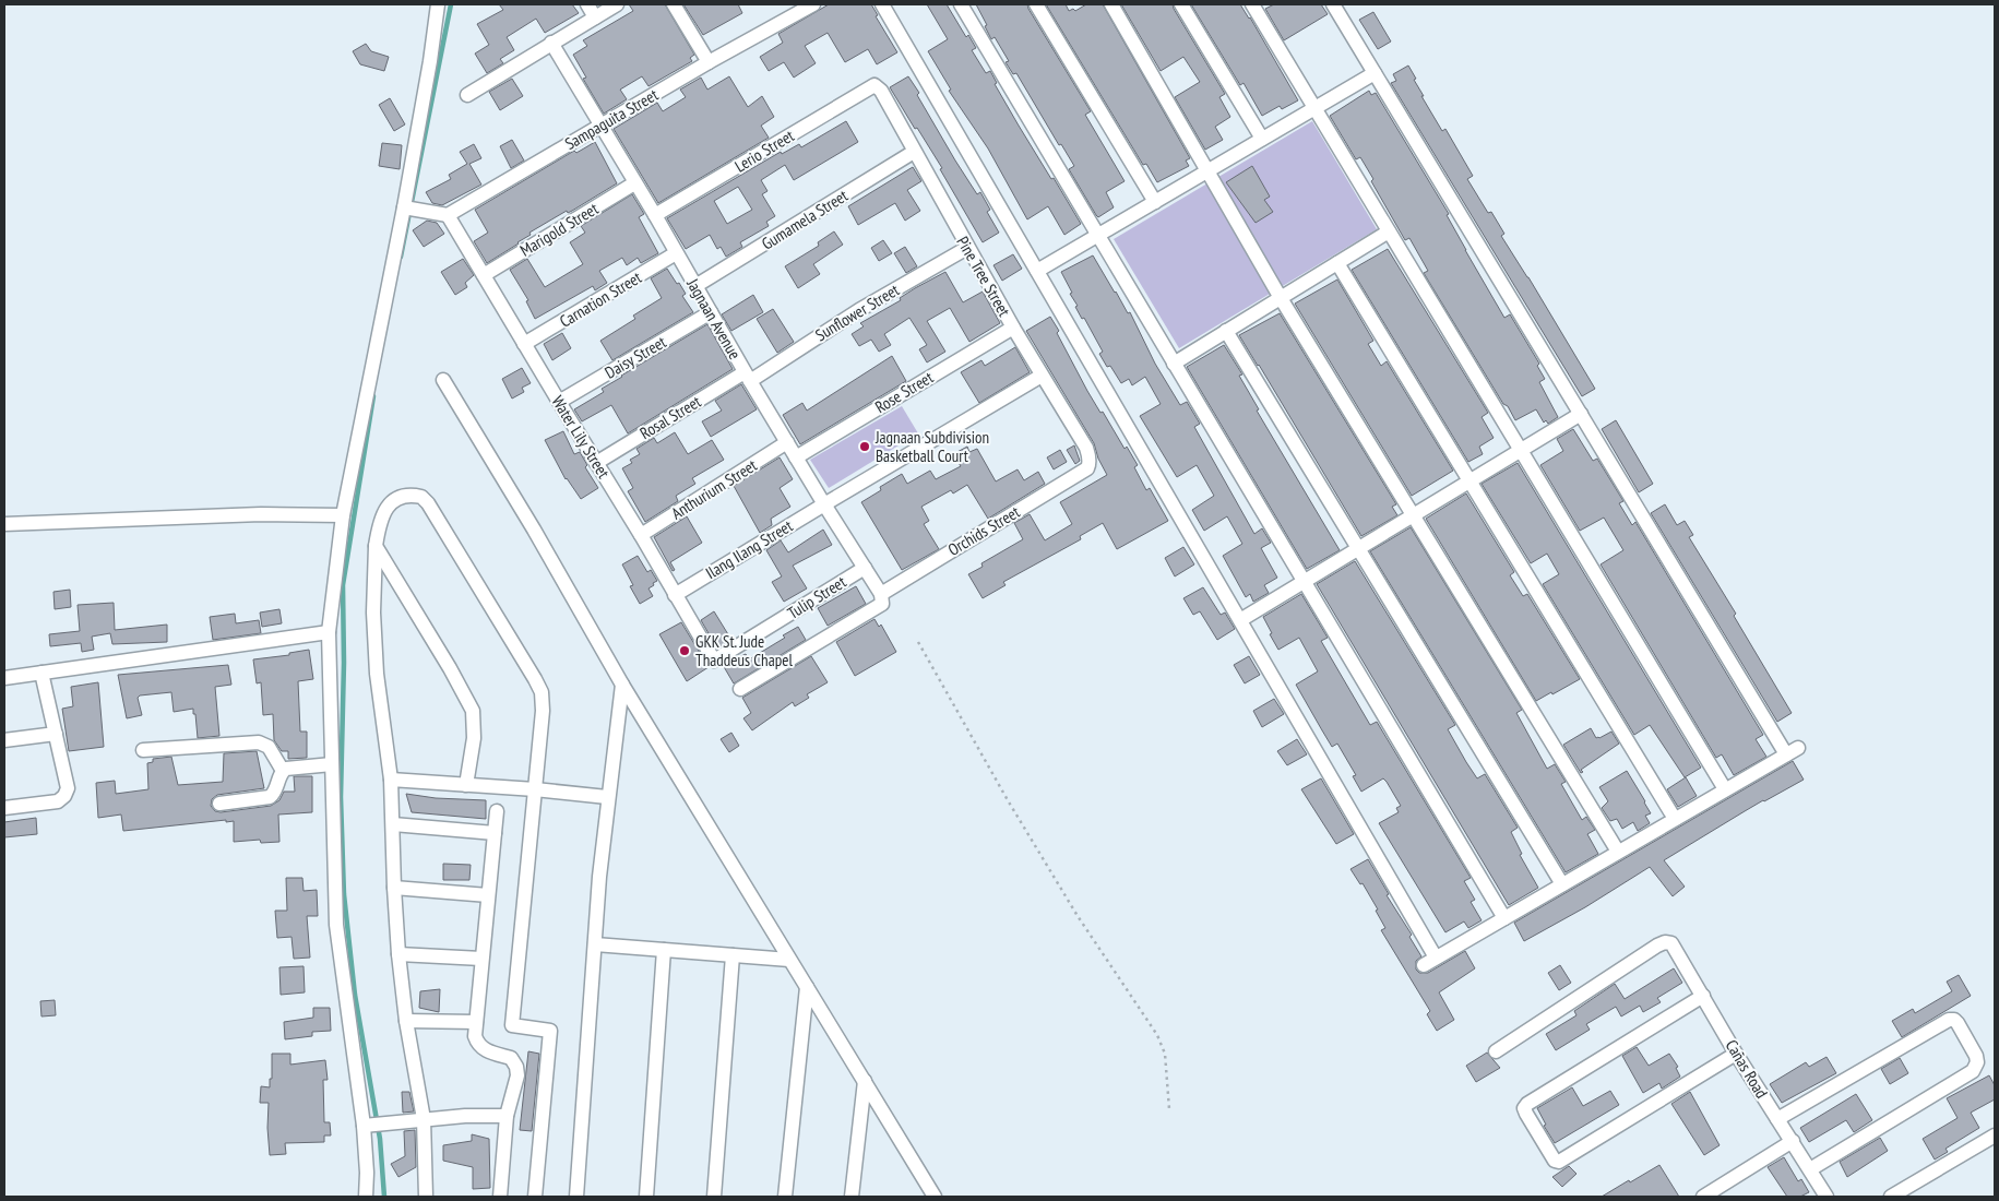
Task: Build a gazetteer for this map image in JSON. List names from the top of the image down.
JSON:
{
  "streets": {
    "street": [
      "Sampaguita Street",
      "Lerio Street",
      "Gumamela Street",
      "Marigold Street",
      "Pine Tree Street",
      "Carnation Street",
      "Sunflower Street",
      "Jagnaan Avenue",
      "Daisy Street",
      "Rose Street",
      "Rosal Street",
      "Water Lily Street",
      "Anthurium Street",
      "Orchids Street",
      "Ilang Ilang Street",
      "Tulip Street",
      "Cañas Road"
    ]
  },
  "crossings": [
    ["Sampaguita Street", "Jagnaan Avenue"],
    ["Sampaguita Street", "Water Lily Street"],
    ["Lerio Street", "Pine Tree Street"],
    ["Lerio Street", "Jagnaan Avenue"],
    ["Gumamela Street", "Pine Tree Street"],
    ["Gumamela Street", "Jagnaan Avenue"],
    ["Marigold Street", "Jagnaan Avenue"],
    ["Marigold Street", "Water Lily Street"],
    ["Pine Tree Street", "Sunflower Street"],
    ["Pine Tree Street", "Rose Street"],
    ["Pine Tree Street", "Orchids Street"],
    ["Pine Tree Street", "Ilang Ilang Street"],
    ["Carnation Street", "Jagnaan Avenue"],
    ["Carnation Street", "Water Lily Street"],
    ["Sunflower Street", "Jagnaan Avenue"],
    ["Sunflower Street", "Rosal Street"],
    ["Jagnaan Avenue", "Daisy Street"],
    ["Jagnaan Avenue", "Rose Street"],
    ["Jagnaan Avenue", "Rosal Street"],
    ["Jagnaan Avenue", "Anthurium Street"],
    ["Jagnaan Avenue", "Orchids Street"],
    ["Jagnaan Avenue", "Ilang Ilang Street"],
    ["Jagnaan Avenue", "Tulip Street"],
    ["Daisy Street", "Water Lily Street"],
    ["Rosal Street", "Water Lily Street"],
    ["Water Lily Street", "Anthurium Street"],
    ["Water Lily Street", "Ilang Ilang Street"],
    ["Water Lily Street", "Tulip Street"]
  ],
  "places": ["Jagnaan Subdivision Basketball Court", "GKK St. Jude Thaddeus Chapel"]
}
